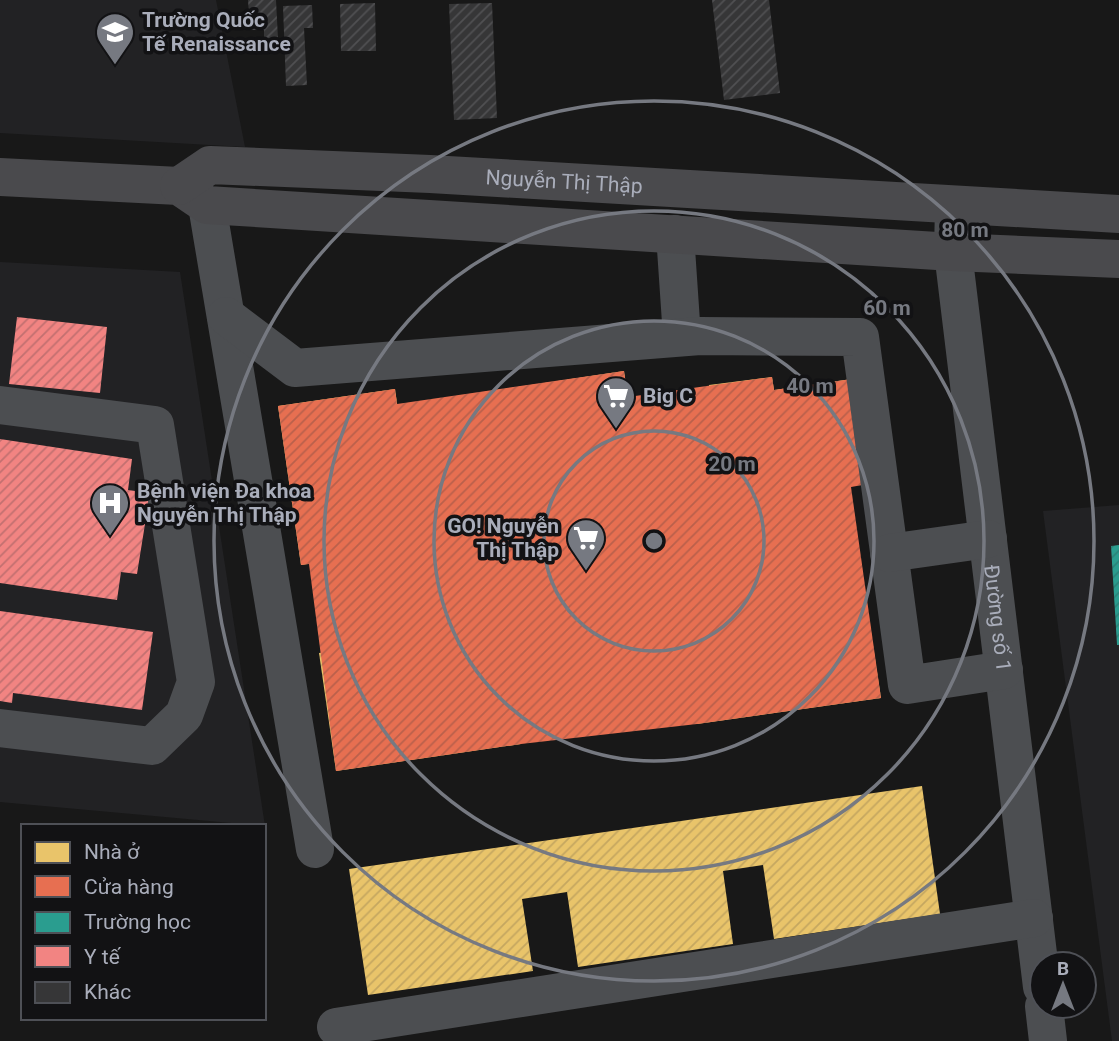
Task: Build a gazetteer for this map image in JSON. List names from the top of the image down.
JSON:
{
  "streets": {
    "main road": ["Nguyễn Thị Thập"],
    "street": ["Đường số 1"]
  },
  "places": {
    "school or university": ["Trường Quốc Tế Renaissance"],
    "supermarket": ["Big C", "GO! Nguyễn Thị Thập"],
    "hospital": ["Bệnh viện Đa khoa Nguyễn Thị Thập"]
  },
  "legend": [
    "Nhà ở",
    "Cửa hàng",
    "Trường học",
    "Y tế",
    "Khác"
  ],
  "north": "top",
  "rings": [
    "80 m",
    "60 m",
    "40 m",
    "20 m"
  ]
}
